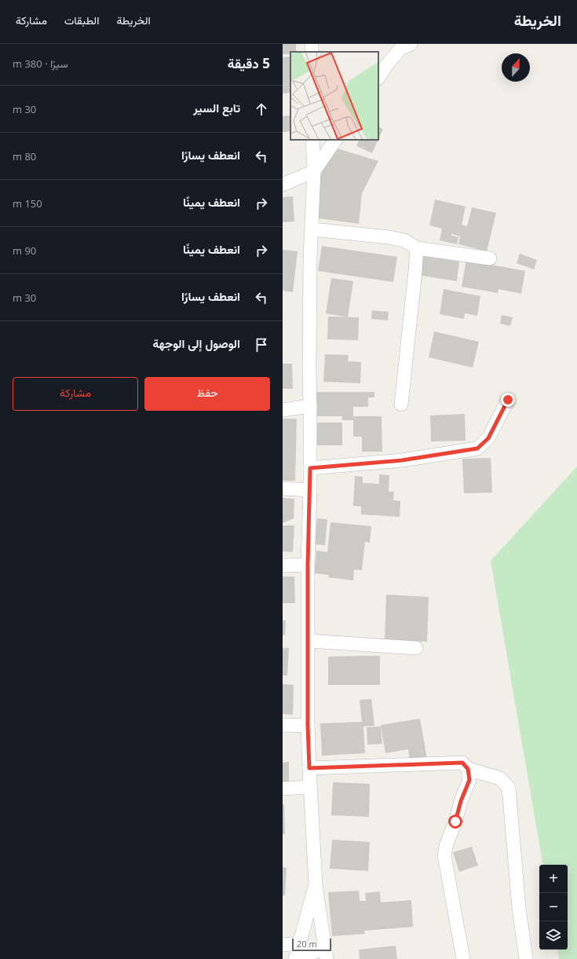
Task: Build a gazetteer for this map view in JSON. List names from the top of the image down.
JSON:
{
  "scale_bar": "20 m",
  "north": "top",
  "page": {
    "header": "الخريطة",
    "nav": ["الخريطة", "الطبقات", "مشاركة"],
    "heading": ["5 دقيقة", "سيرًا · 380 m"],
    "list": [
      ["تابع السير", "30 m"],
      ["انعطف يسارًا", "80 m"],
      ["انعطف يمينًا", "150 m"],
      ["انعطف يمينًا", "90 m"],
      ["انعطف يسارًا", "30 m"],
      "الوصول إلى الوجهة"
    ],
    "buttons": ["حفظ", "مشاركة"],
    "map_buttons": ["+", "−"],
    "scale": "20 m"
  }
}
